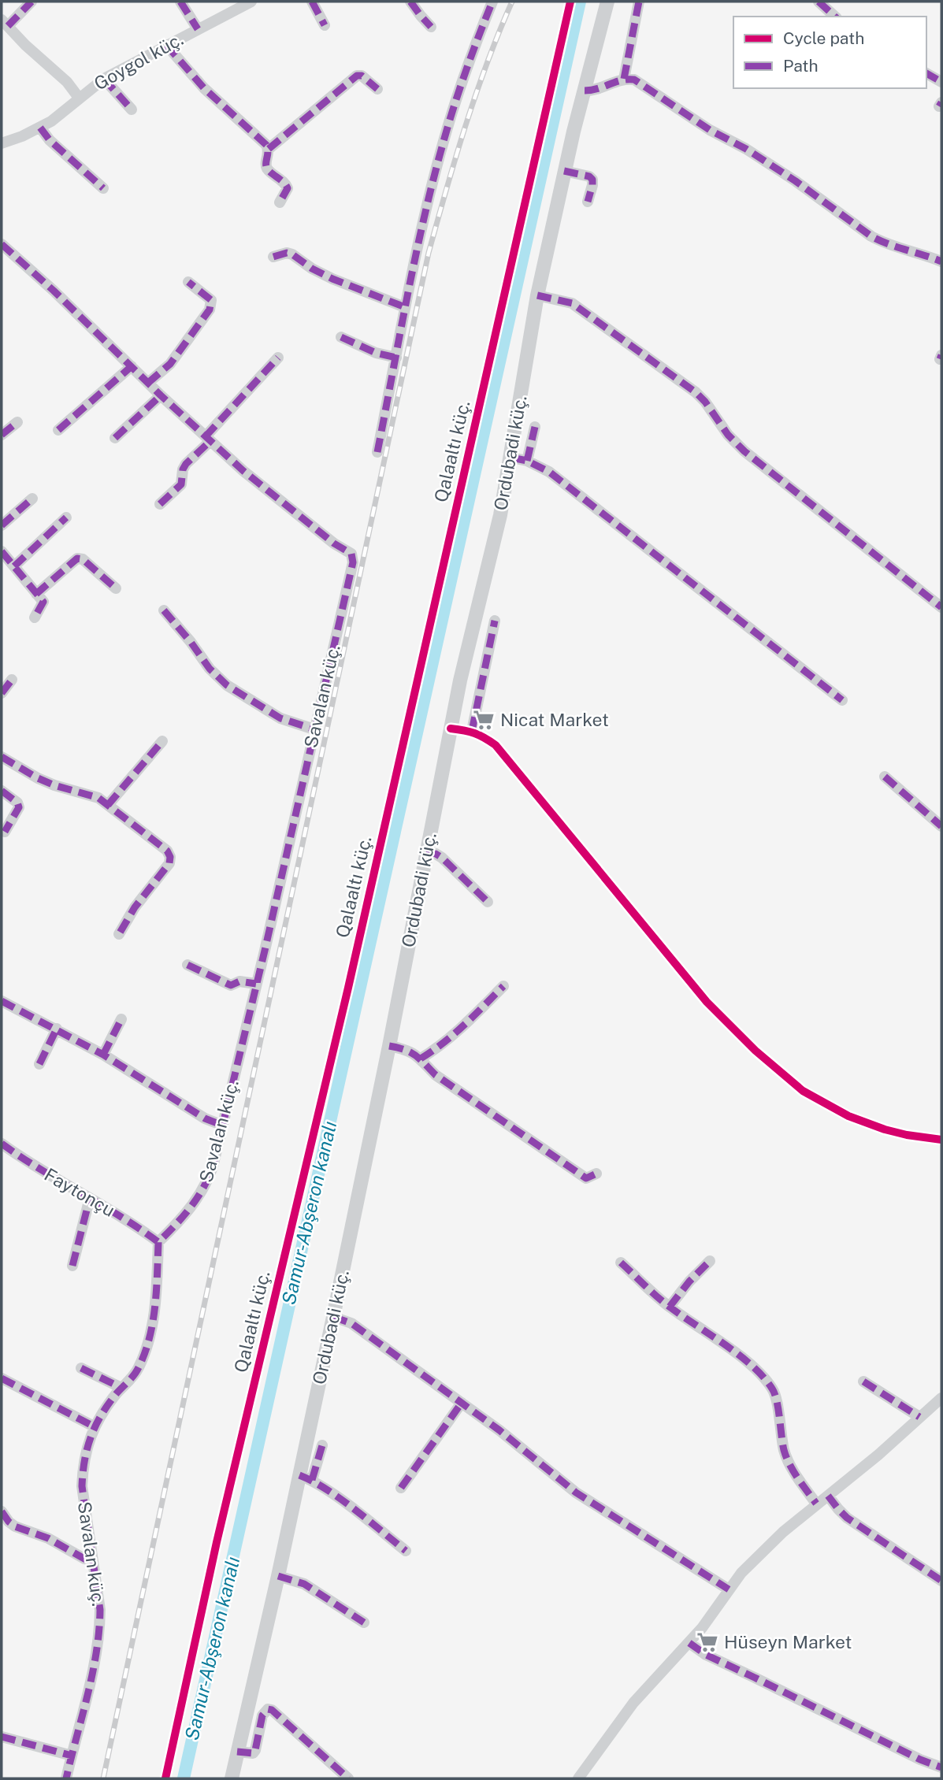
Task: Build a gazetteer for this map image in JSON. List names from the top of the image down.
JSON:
{
  "streets": {
    "street": [
      "Goygol küç.",
      "Qalaaltı küç.",
      "Ordubadi küç.",
      "Savalan küç.",
      "Faytonçu"
    ]
  },
  "crossings": [
    ["Savalan küç.", "Faytonçu"]
  ],
  "water": ["Samur-Abşeron kanalı"],
  "places": {
    "supermarket": ["Nicat Market", "Hüseyn Market"]
  },
  "legend": ["Cycle path", "Path"]
}
